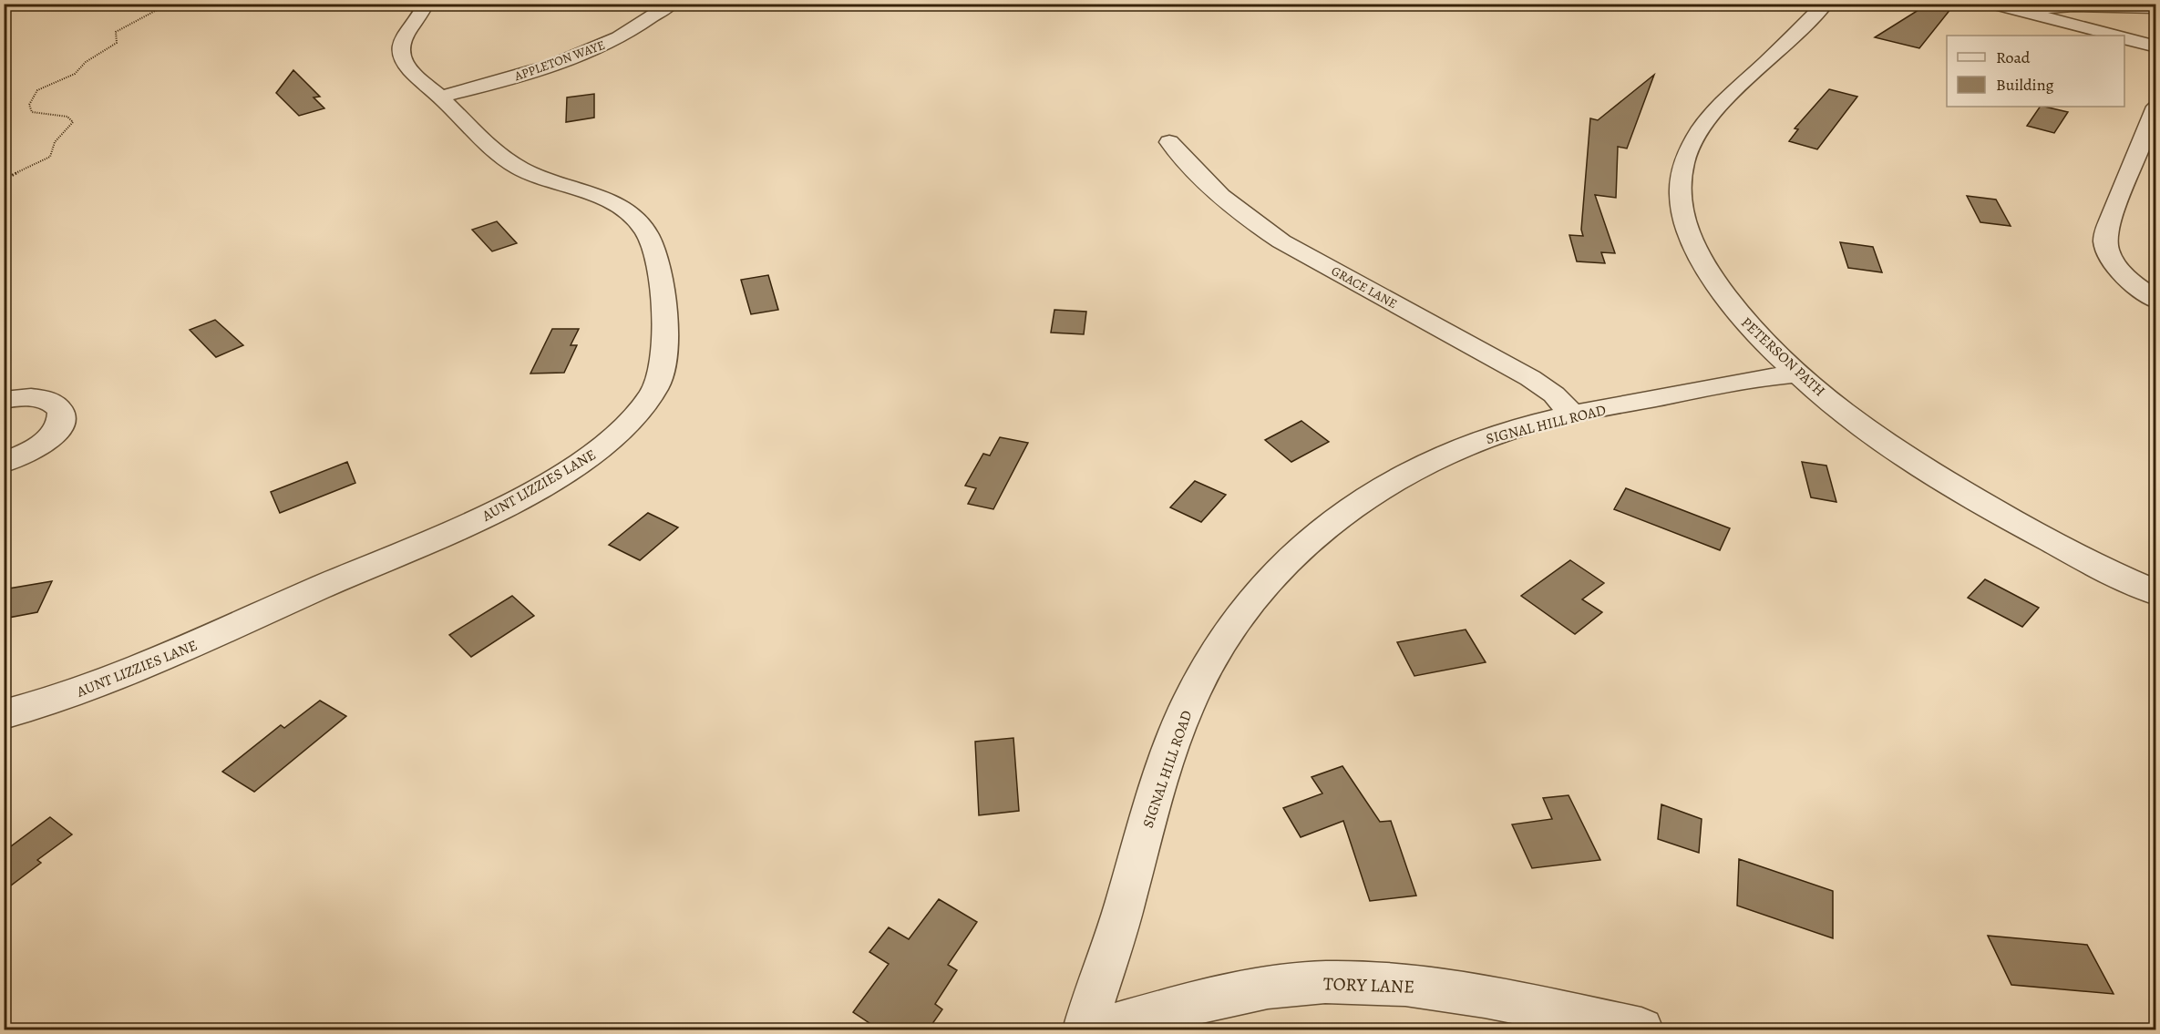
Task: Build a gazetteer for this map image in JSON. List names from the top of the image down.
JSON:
{
  "streets": {
    "street": [
      "APPLETON WAYE",
      "GRACE LANE",
      "PETERSON PATH",
      "SIGNAL HILL ROAD",
      "AUNT LIZZIES LANE",
      "TORY LANE"
    ]
  },
  "crossings": [
    ["APPLETON WAYE", "AUNT LIZZIES LANE"],
    ["GRACE LANE", "SIGNAL HILL ROAD"],
    ["PETERSON PATH", "SIGNAL HILL ROAD"]
  ],
  "legend": ["Road", "Building"]
}
